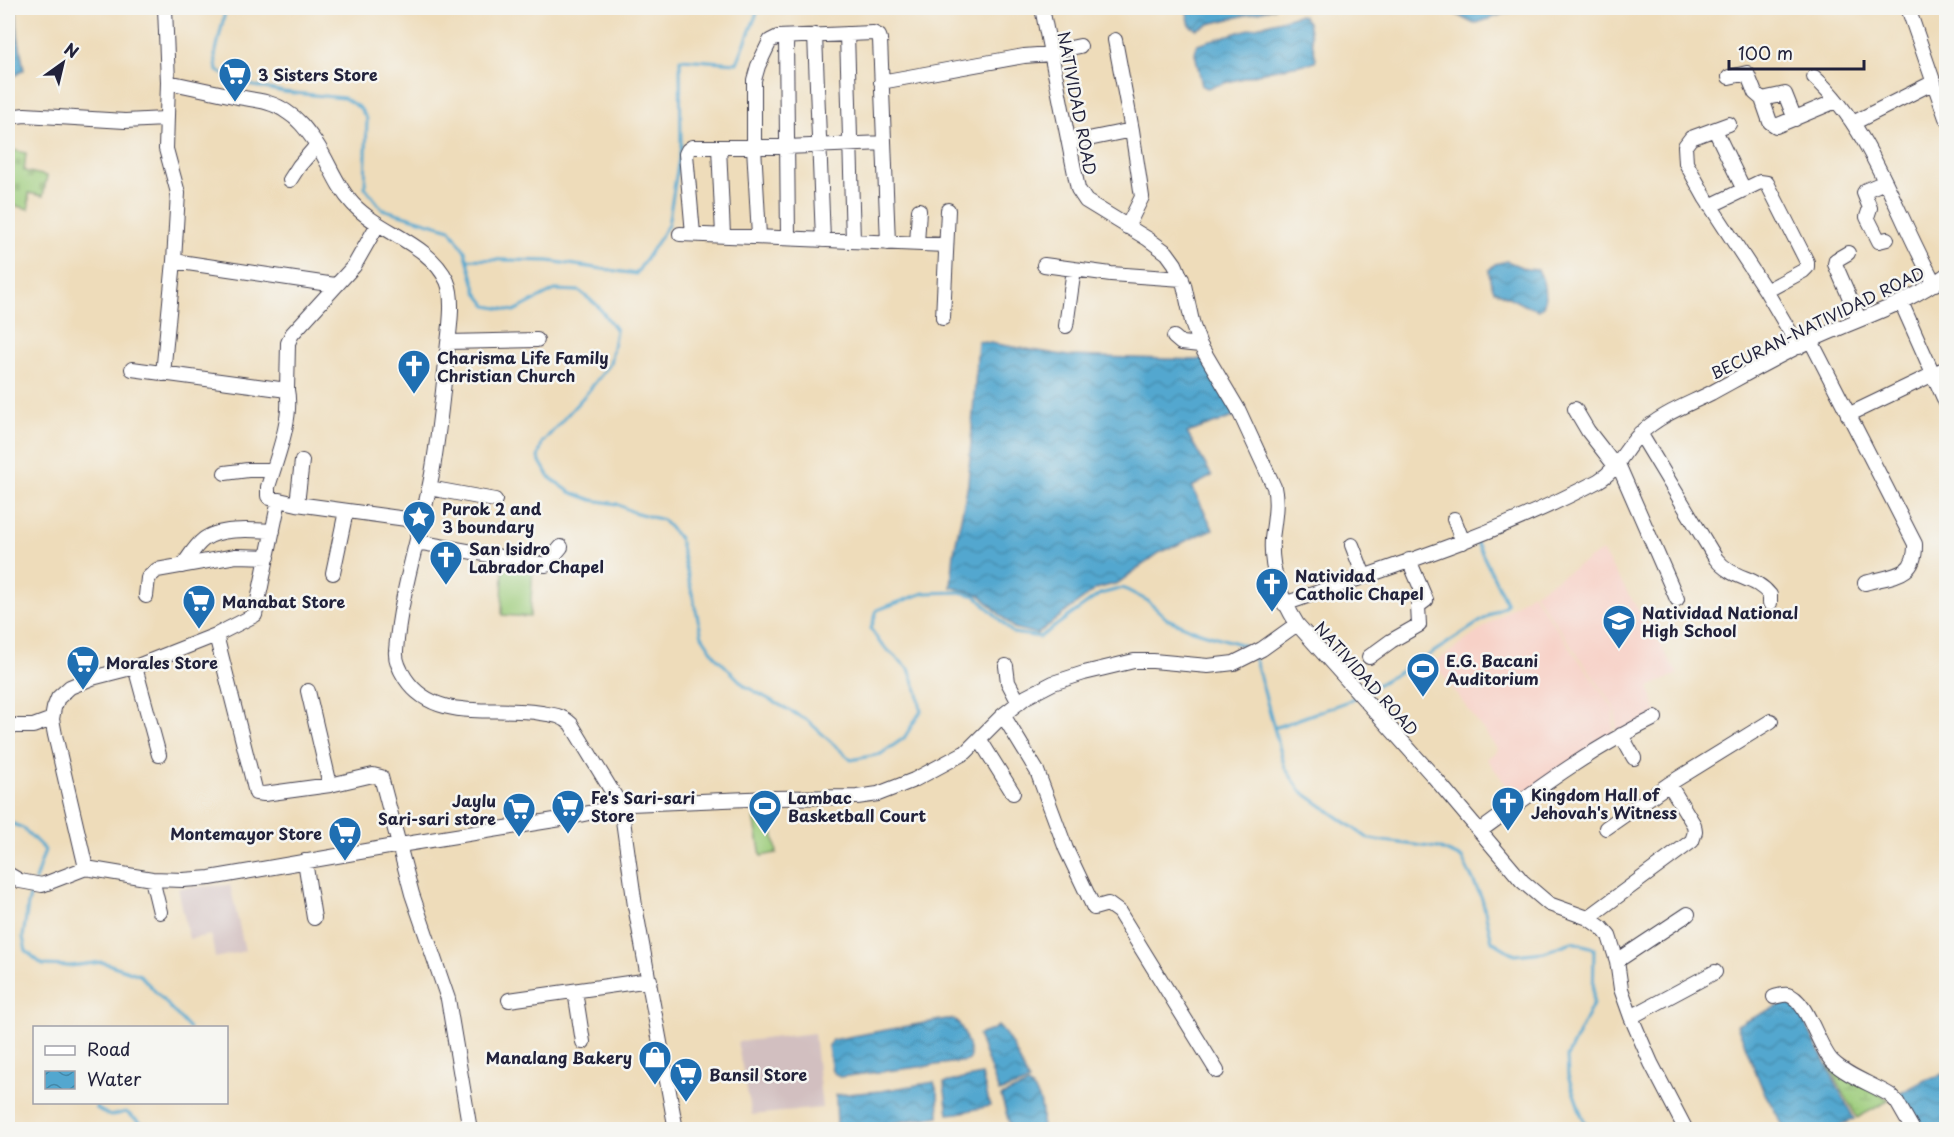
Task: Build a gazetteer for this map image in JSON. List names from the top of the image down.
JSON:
{
  "streets": {
    "street": ["NATIVIDAD ROAD", "BECURAN-NATIVIDAD ROAD"]
  },
  "crossings": [
    ["NATIVIDAD ROAD", "BECURAN-NATIVIDAD ROAD"]
  ],
  "places": {
    "supermarket": [
      "3 Sisters Store",
      "Manabat Store",
      "Morales Store",
      "Fe's Sari-sari Store",
      "Jaylu Sari-sari store",
      "Montemayor Store",
      "Bansil Store"
    ],
    "church": [
      "Charisma Life Family Christian Church",
      "San Isidro Labrador Chapel",
      "Natividad Catholic Chapel",
      "Kingdom Hall of Jehovah's Witness"
    ],
    "place": ["Purok 2 and 3 boundary"],
    "school or university": ["Natividad National High School"],
    "sports": ["E.G. Bacani Auditorium", "Lambac Basketball Court"],
    "shop": ["Manalang Bakery"]
  },
  "legend": ["Road", "Water"],
  "scale_bar": "100 m",
  "north": "top right"
}
